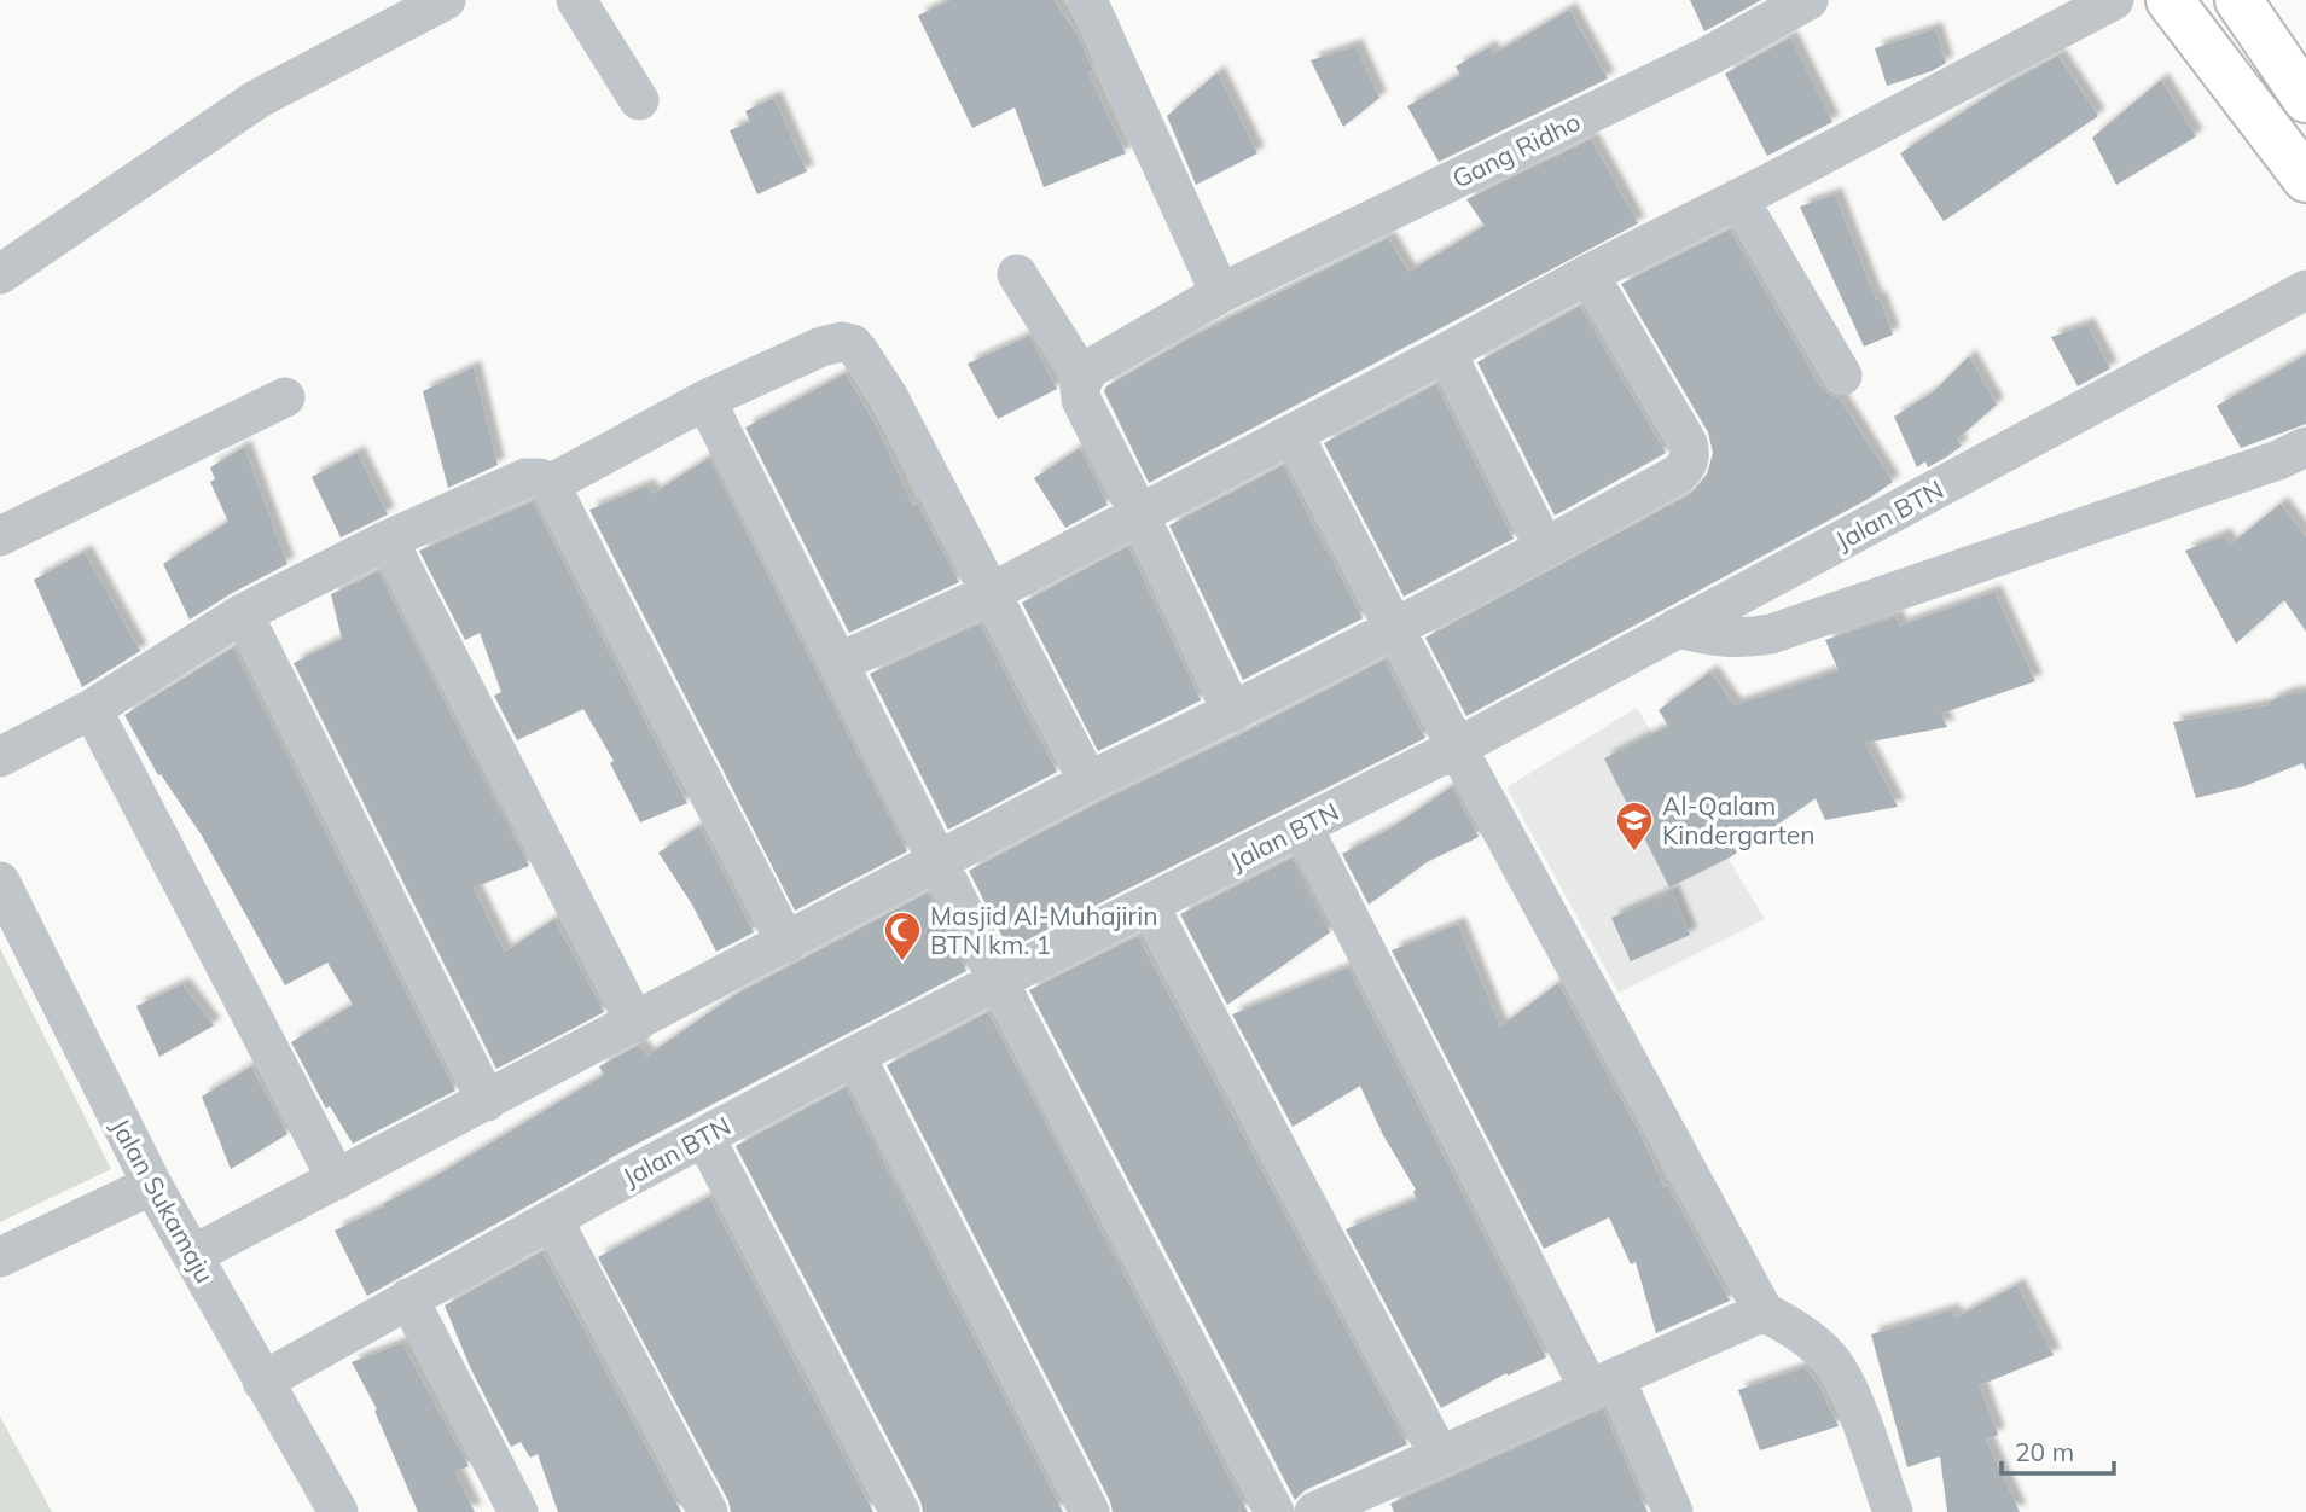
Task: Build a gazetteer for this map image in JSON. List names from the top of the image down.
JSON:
{
  "streets": {
    "street": ["Gang Ridho", "Jalan BTN", "Jalan Sukamaju"]
  },
  "crossings": [
    ["Jalan BTN", "Jalan Sukamaju"]
  ],
  "places": {
    "school or university": ["Al-Qalam Kindergarten"],
    "mosque": ["Masjid Al-Muhajirin BTN km. 1"]
  },
  "scale_bar": "20 m"
}
